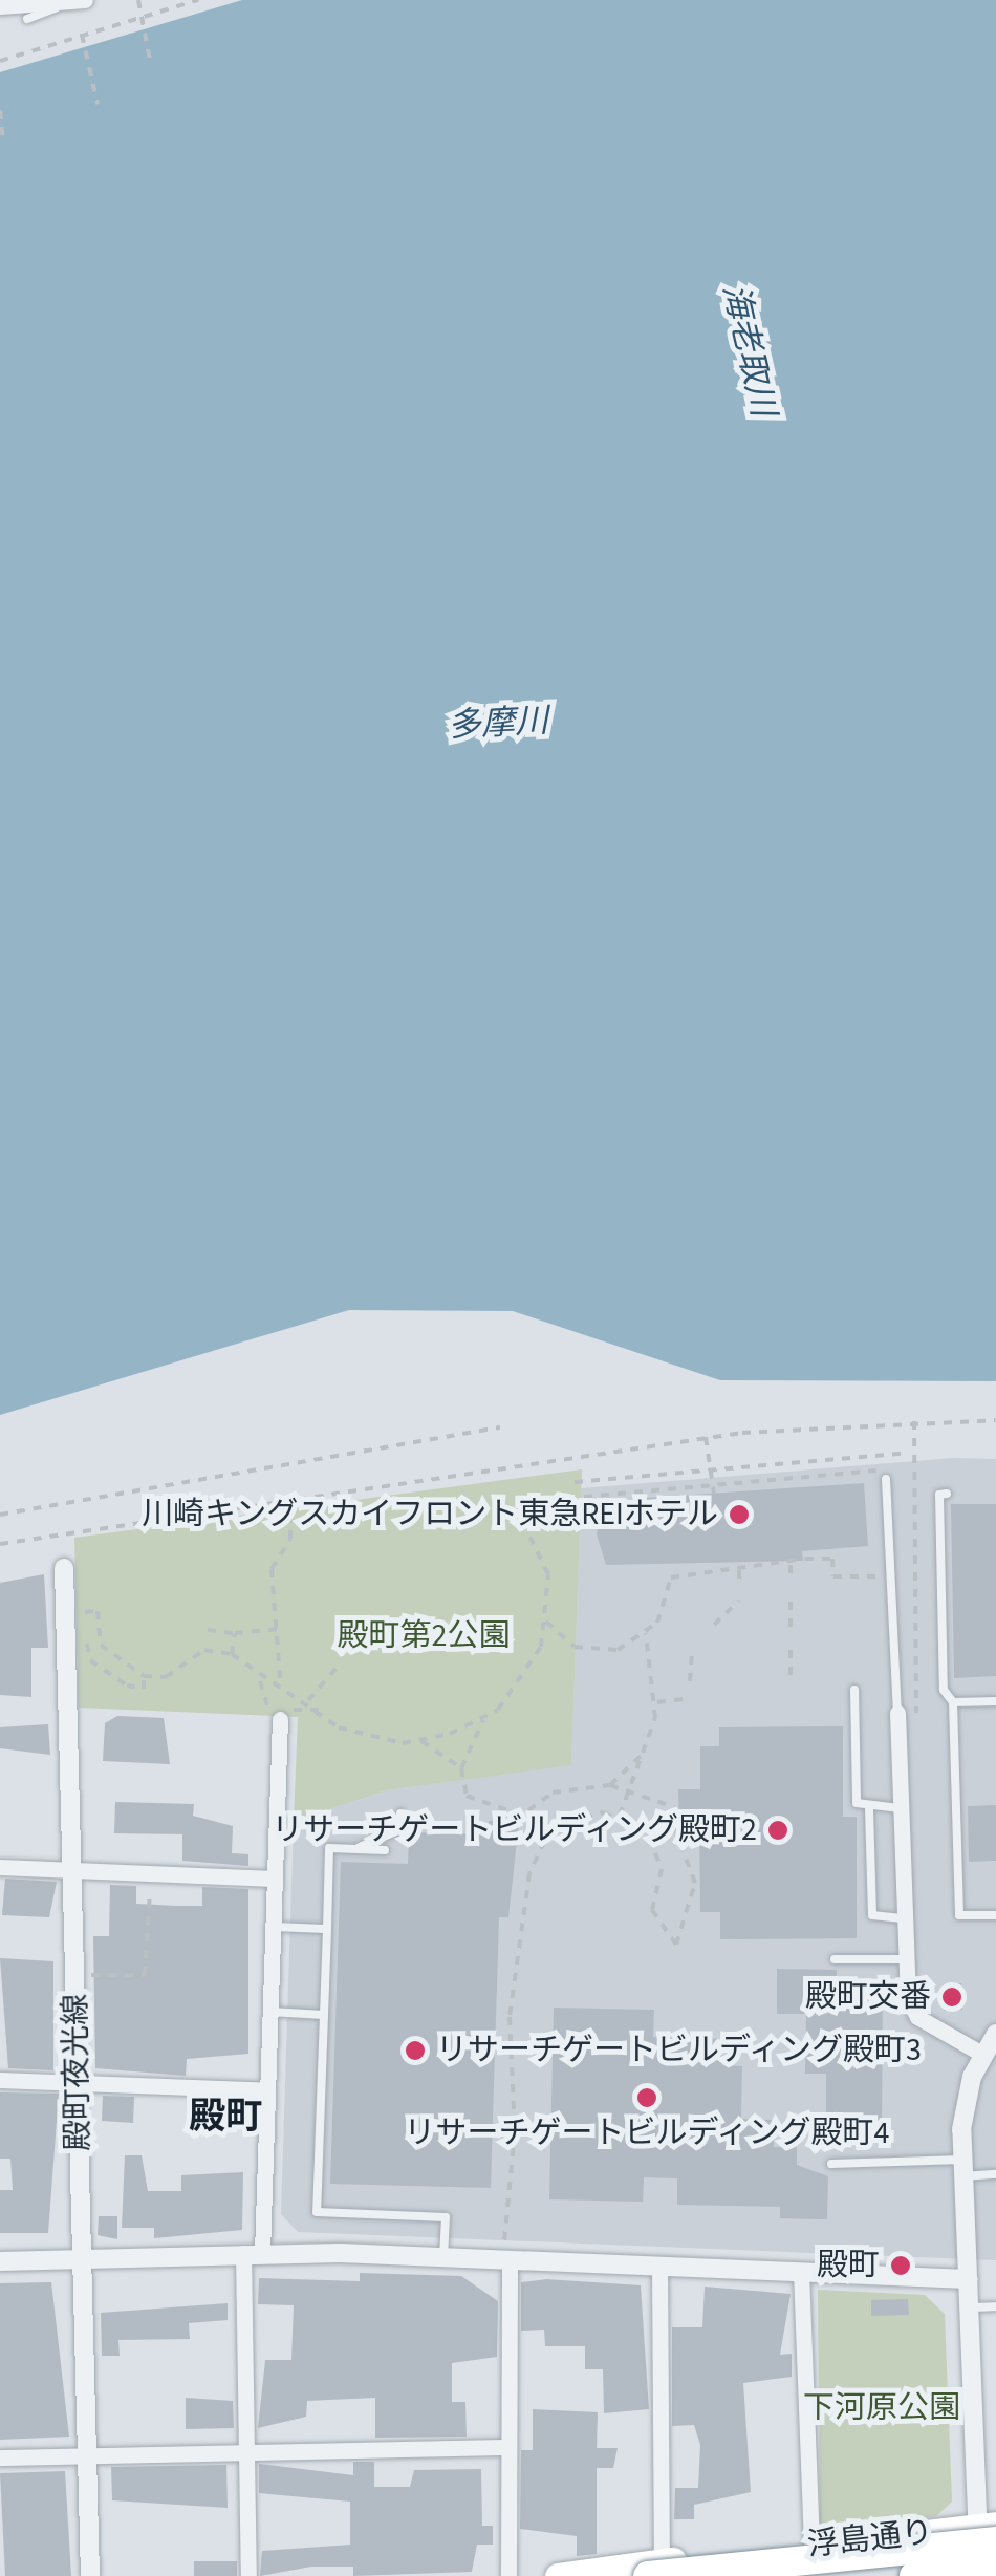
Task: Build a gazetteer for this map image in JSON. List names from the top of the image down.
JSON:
{
  "streets": {
    "highway": ["浮島通り"],
    "street": ["殿町夜光線"]
  },
  "districts": ["殿町"],
  "water": ["海老取川", "多摩川"],
  "parks": ["殿町第2公園", "下河原公園"],
  "places": [
    "川崎キングスカイフロント東急REIホテル",
    "リサーチゲートビルディング殿町2",
    "殿町交番",
    "リサーチゲートビルディング殿町3",
    "リサーチゲートビルディング殿町4",
    "殿町"
  ]
}
